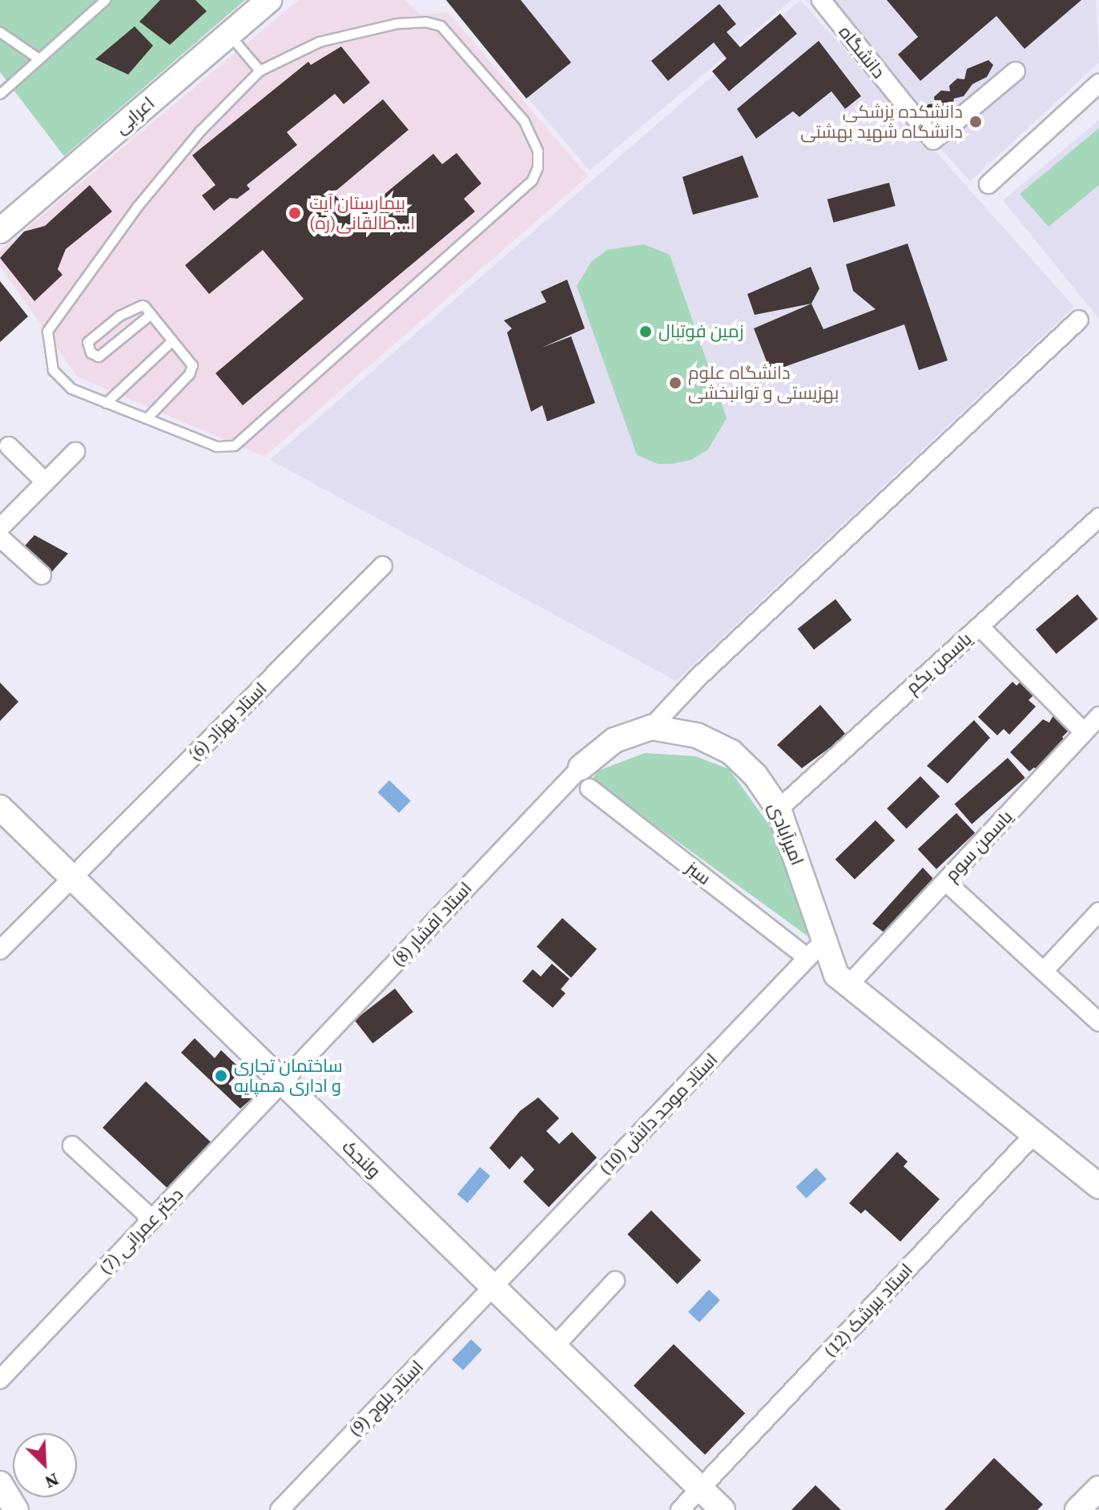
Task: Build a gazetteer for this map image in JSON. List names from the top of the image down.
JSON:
{
  "streets": {
    "street": [
      "دانشگاه",
      "اعرابی",
      "یاسمن یکم",
      "استاد بهزاد (6)",
      "امیرآبادی",
      "یاسمن سوم",
      "سبز",
      "استاد افشار (8)",
      "استاد موحد دانش (10)",
      "ولنجک",
      "دکتر عمرانی (7)",
      "استاد بیرشک (12)",
      "استاد بلوچ (9)"
    ]
  },
  "crossings": [
    ["یاسمن یکم", "امیرآبادی"],
    ["استاد بهزاد (6)", "ولنجک"],
    ["امیرآبادی", "یاسمن سوم"],
    ["امیرآبادی", "سبز"],
    ["امیرآبادی", "استاد افشار (8)"],
    ["امیرآبادی", "استاد موحد دانش (10)"],
    ["امیرآبادی", "استاد بیرشک (12)"],
    ["سبز", "استاد افشار (8)"],
    ["سبز", "استاد موحد دانش (10)"],
    ["استاد افشار (8)", "ولنجک"],
    ["استاد افشار (8)", "دکتر عمرانی (7)"],
    ["استاد موحد دانش (10)", "ولنجک"],
    ["استاد موحد دانش (10)", "استاد بلوچ (9)"],
    ["ولنجک", "دکتر عمرانی (7)"],
    ["ولنجک", "استاد بیرشک (12)"],
    ["ولنجک", "استاد بلوچ (9)"]
  ],
  "places": [
    "دانشکده پزشکی دانشگاه شهید بهشتی",
    "بیمارستان آیت ا...طالقانی(ره)",
    "زمین فوتبال",
    "دانشگاه علوم بهزیستی و توانبخشی",
    "ساختمان تجاری و اداری همپایه"
  ],
  "north": "bottom right"
}
